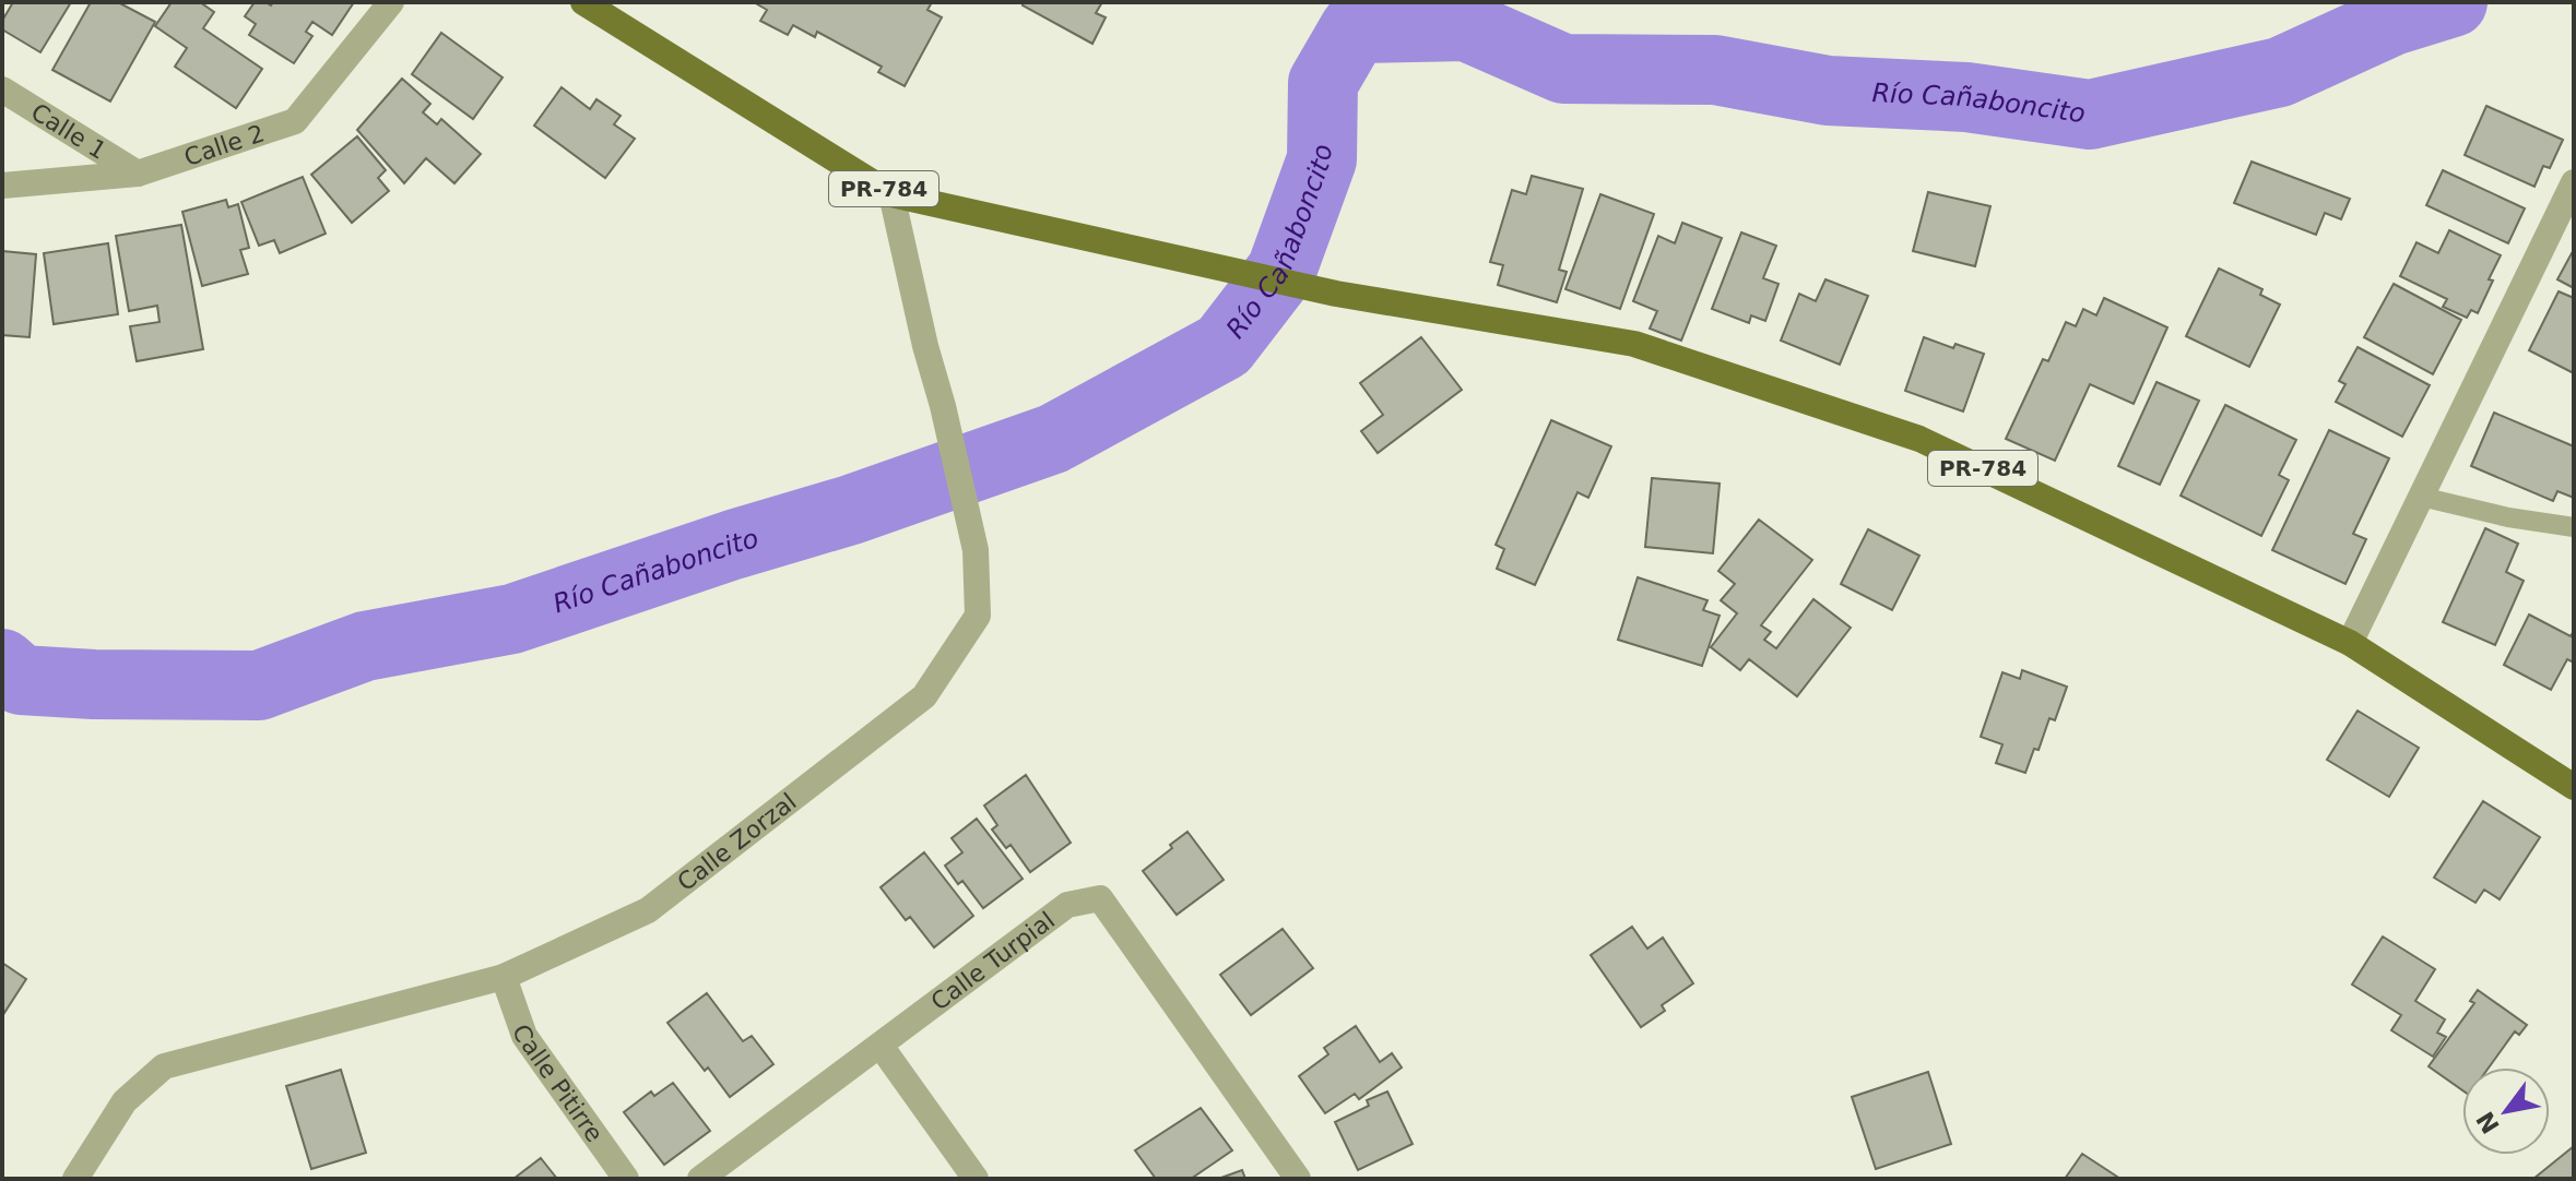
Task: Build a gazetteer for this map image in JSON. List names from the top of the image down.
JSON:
{
  "streets": {
    "main road": ["PR-784"],
    "street": [
      "Calle 1",
      "Calle 2",
      "Calle Zorzal",
      "Calle Turpial",
      "Calle Pitirre"
    ]
  },
  "crossings": [
    ["Calle 1", "Calle 2"],
    ["PR-784", "Calle Zorzal"],
    ["Calle Zorzal", "Calle Pitirre"]
  ],
  "water": ["Río Cañaboncito"],
  "north": "bottom left"
}
